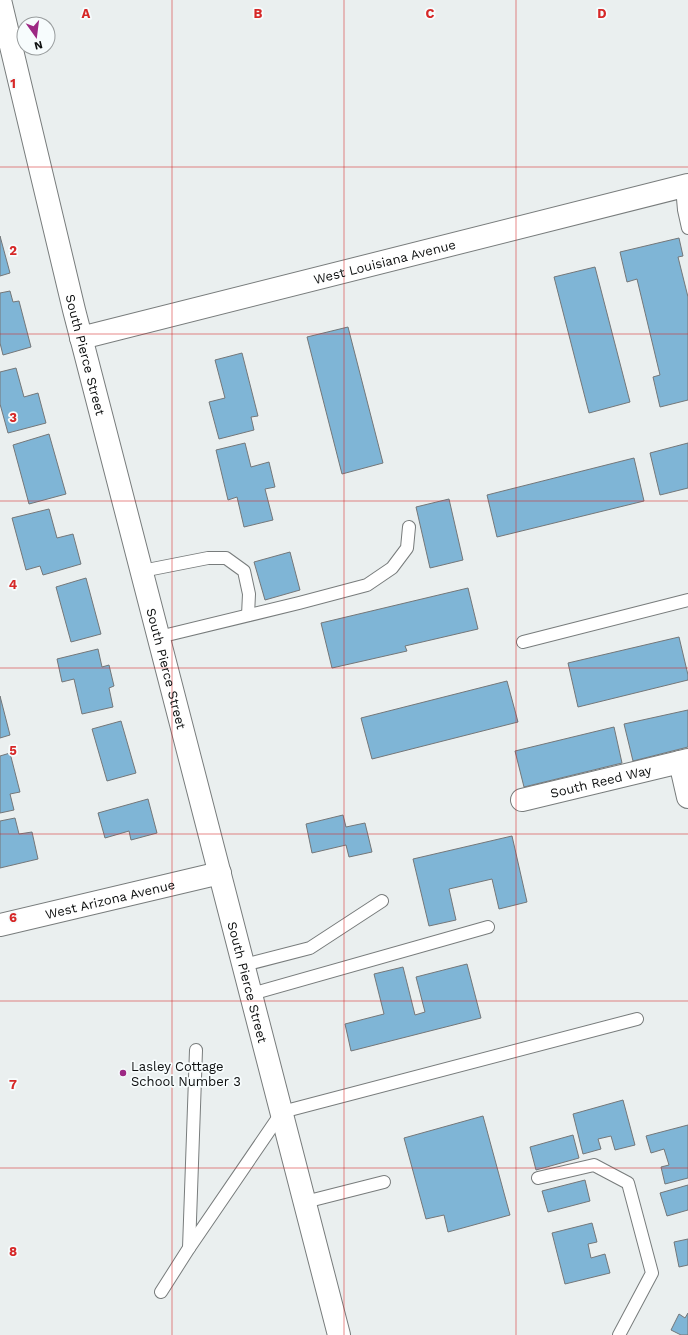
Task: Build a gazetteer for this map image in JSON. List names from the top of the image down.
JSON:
{
  "streets": {
    "street": [
      "West Louisiana Avenue",
      "South Pierce Street",
      "South Reed Way",
      "West Arizona Avenue"
    ]
  },
  "crossings": [
    ["West Louisiana Avenue", "South Pierce Street"],
    ["South Pierce Street", "West Arizona Avenue"]
  ],
  "places": ["Lasley Cottage School Number 3"],
  "north": "bottom",
  "grid": {
    "columns": [
      "A",
      "B",
      "C",
      "D"
    ],
    "rows": [
      "1",
      "2",
      "3",
      "4",
      "5",
      "6",
      "7",
      "8"
    ]
  }
}
